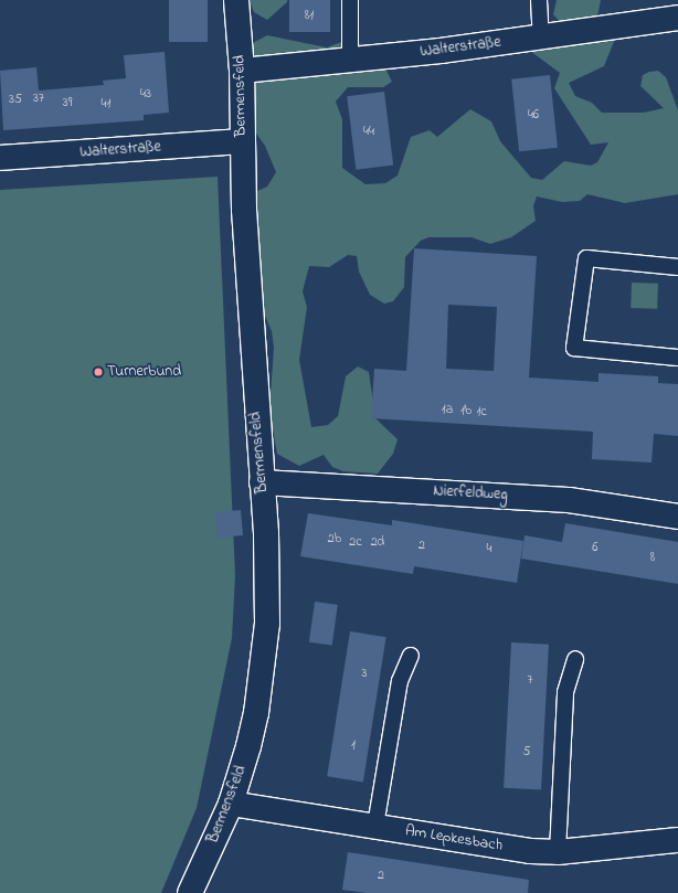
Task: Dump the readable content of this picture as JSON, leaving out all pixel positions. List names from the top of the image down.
{
  "streets": {
    "street": [
      "Walterstraße",
      "Bermensfeld",
      "Nierfeldweg",
      "Am Lepkesbach"
    ]
  },
  "crossings": [
    ["Walterstraße", "Bermensfeld"],
    ["Bermensfeld", "Nierfeldweg"],
    ["Bermensfeld", "Am Lepkesbach"]
  ],
  "places": ["Turnerbund"],
  "house_numbers": [
    "81",
    "43",
    "37",
    "35",
    "39",
    "41",
    "46",
    "44",
    "1a",
    "1b",
    "1c",
    "2b",
    "2c",
    "2d",
    "2",
    "6",
    "4",
    "8",
    "3",
    "7",
    "1",
    "5",
    "2"
  ]
}
